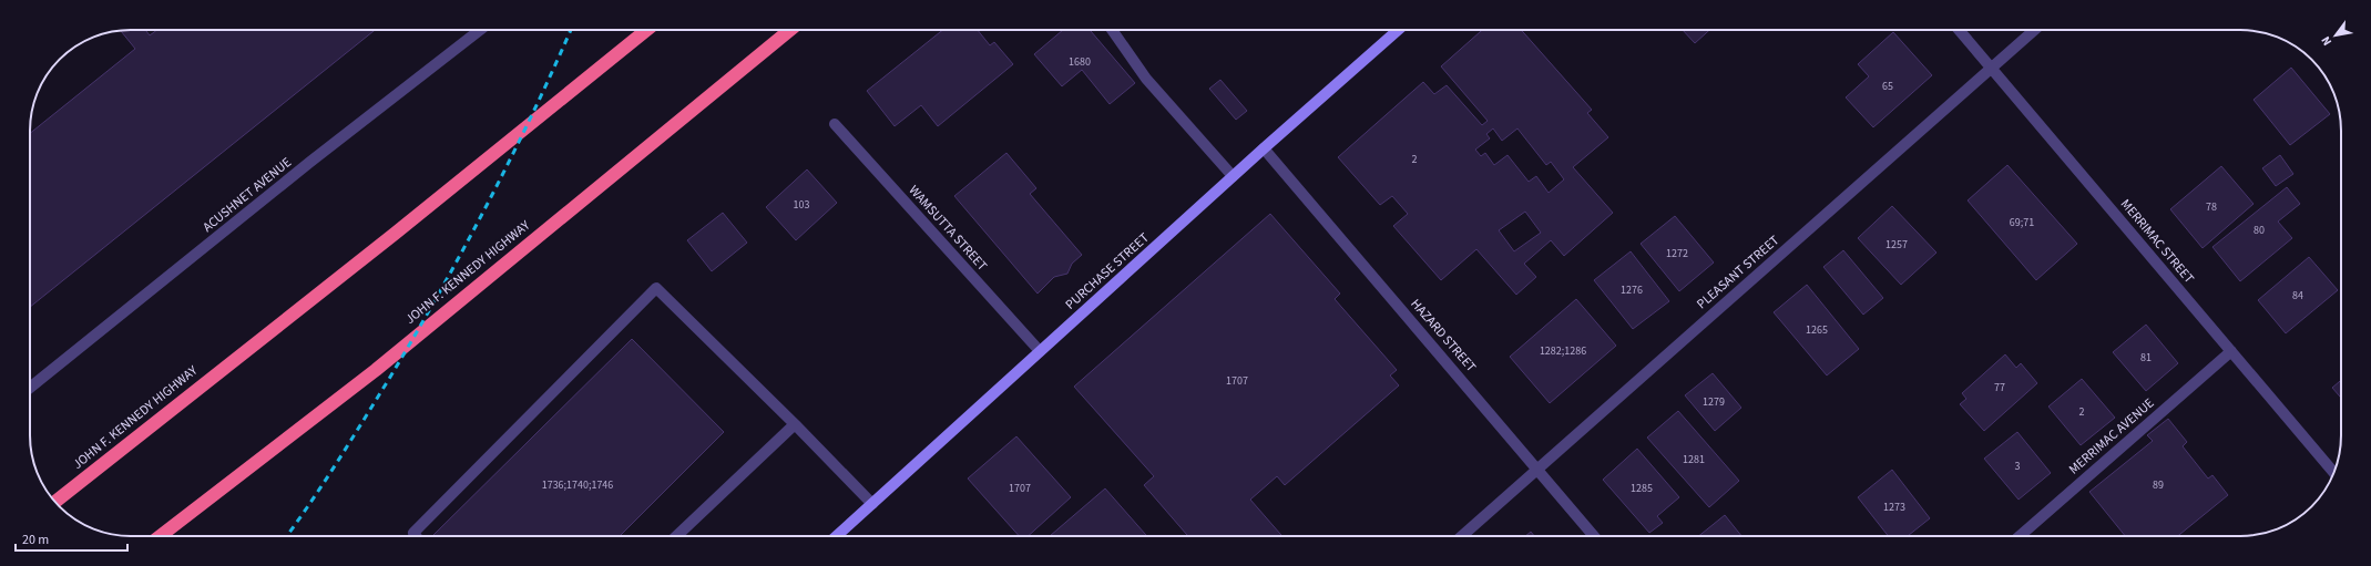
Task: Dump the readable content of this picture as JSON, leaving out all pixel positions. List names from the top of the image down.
{
  "streets": {
    "highway": ["JOHN F. KENNEDY HIGHWAY"],
    "main road": ["PURCHASE STREET"],
    "street": [
      "ACUSHNET AVENUE",
      "WAMSUTTA STREET",
      "MERRIMAC STREET",
      "PLEASANT STREET",
      "HAZARD STREET",
      "MERRIMAC AVENUE"
    ]
  },
  "crossings": [
    ["WAMSUTTA STREET", "PURCHASE STREET"],
    ["MERRIMAC STREET", "PLEASANT STREET"],
    ["MERRIMAC STREET", "MERRIMAC AVENUE"],
    ["PURCHASE STREET", "HAZARD STREET"],
    ["PLEASANT STREET", "HAZARD STREET"]
  ],
  "house_numbers": [
    "1680",
    "65",
    "2",
    "103",
    "78",
    "69;71",
    "80",
    "1257",
    "1272",
    "1276",
    "84",
    "1265",
    "1282;1286",
    "81",
    "1707",
    "77",
    "1279",
    "2",
    "1281",
    "3",
    "1736;1740;1746",
    "89",
    "1707",
    "1285",
    "1273"
  ],
  "scale_bar": "20 m",
  "north": "bottom left"
}
